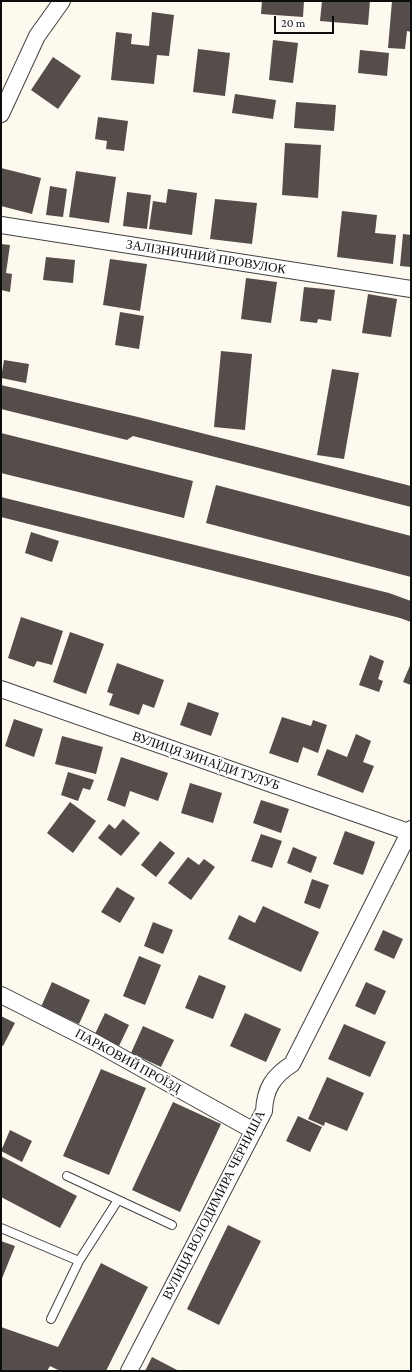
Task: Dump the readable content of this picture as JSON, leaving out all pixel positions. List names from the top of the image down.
{
  "streets": {
    "street": [
      "ЗАЛІЗНИЧНИЙ ПРОВУЛОК",
      "ВУЛИЦЯ ЗИНАЇДИ ТУЛУБ",
      "ПАРКОВИЙ ПРОЇЗД",
      "ВУЛИЦЯ ВОЛОДИМИРА ЧЕРНИША"
    ]
  },
  "crossings": [
    ["ВУЛИЦЯ ЗИНАЇДИ ТУЛУБ", "ВУЛИЦЯ ВОЛОДИМИРА ЧЕРНИША"],
    ["ПАРКОВИЙ ПРОЇЗД", "ВУЛИЦЯ ВОЛОДИМИРА ЧЕРНИША"]
  ],
  "scale_bar": "20 m"
}
